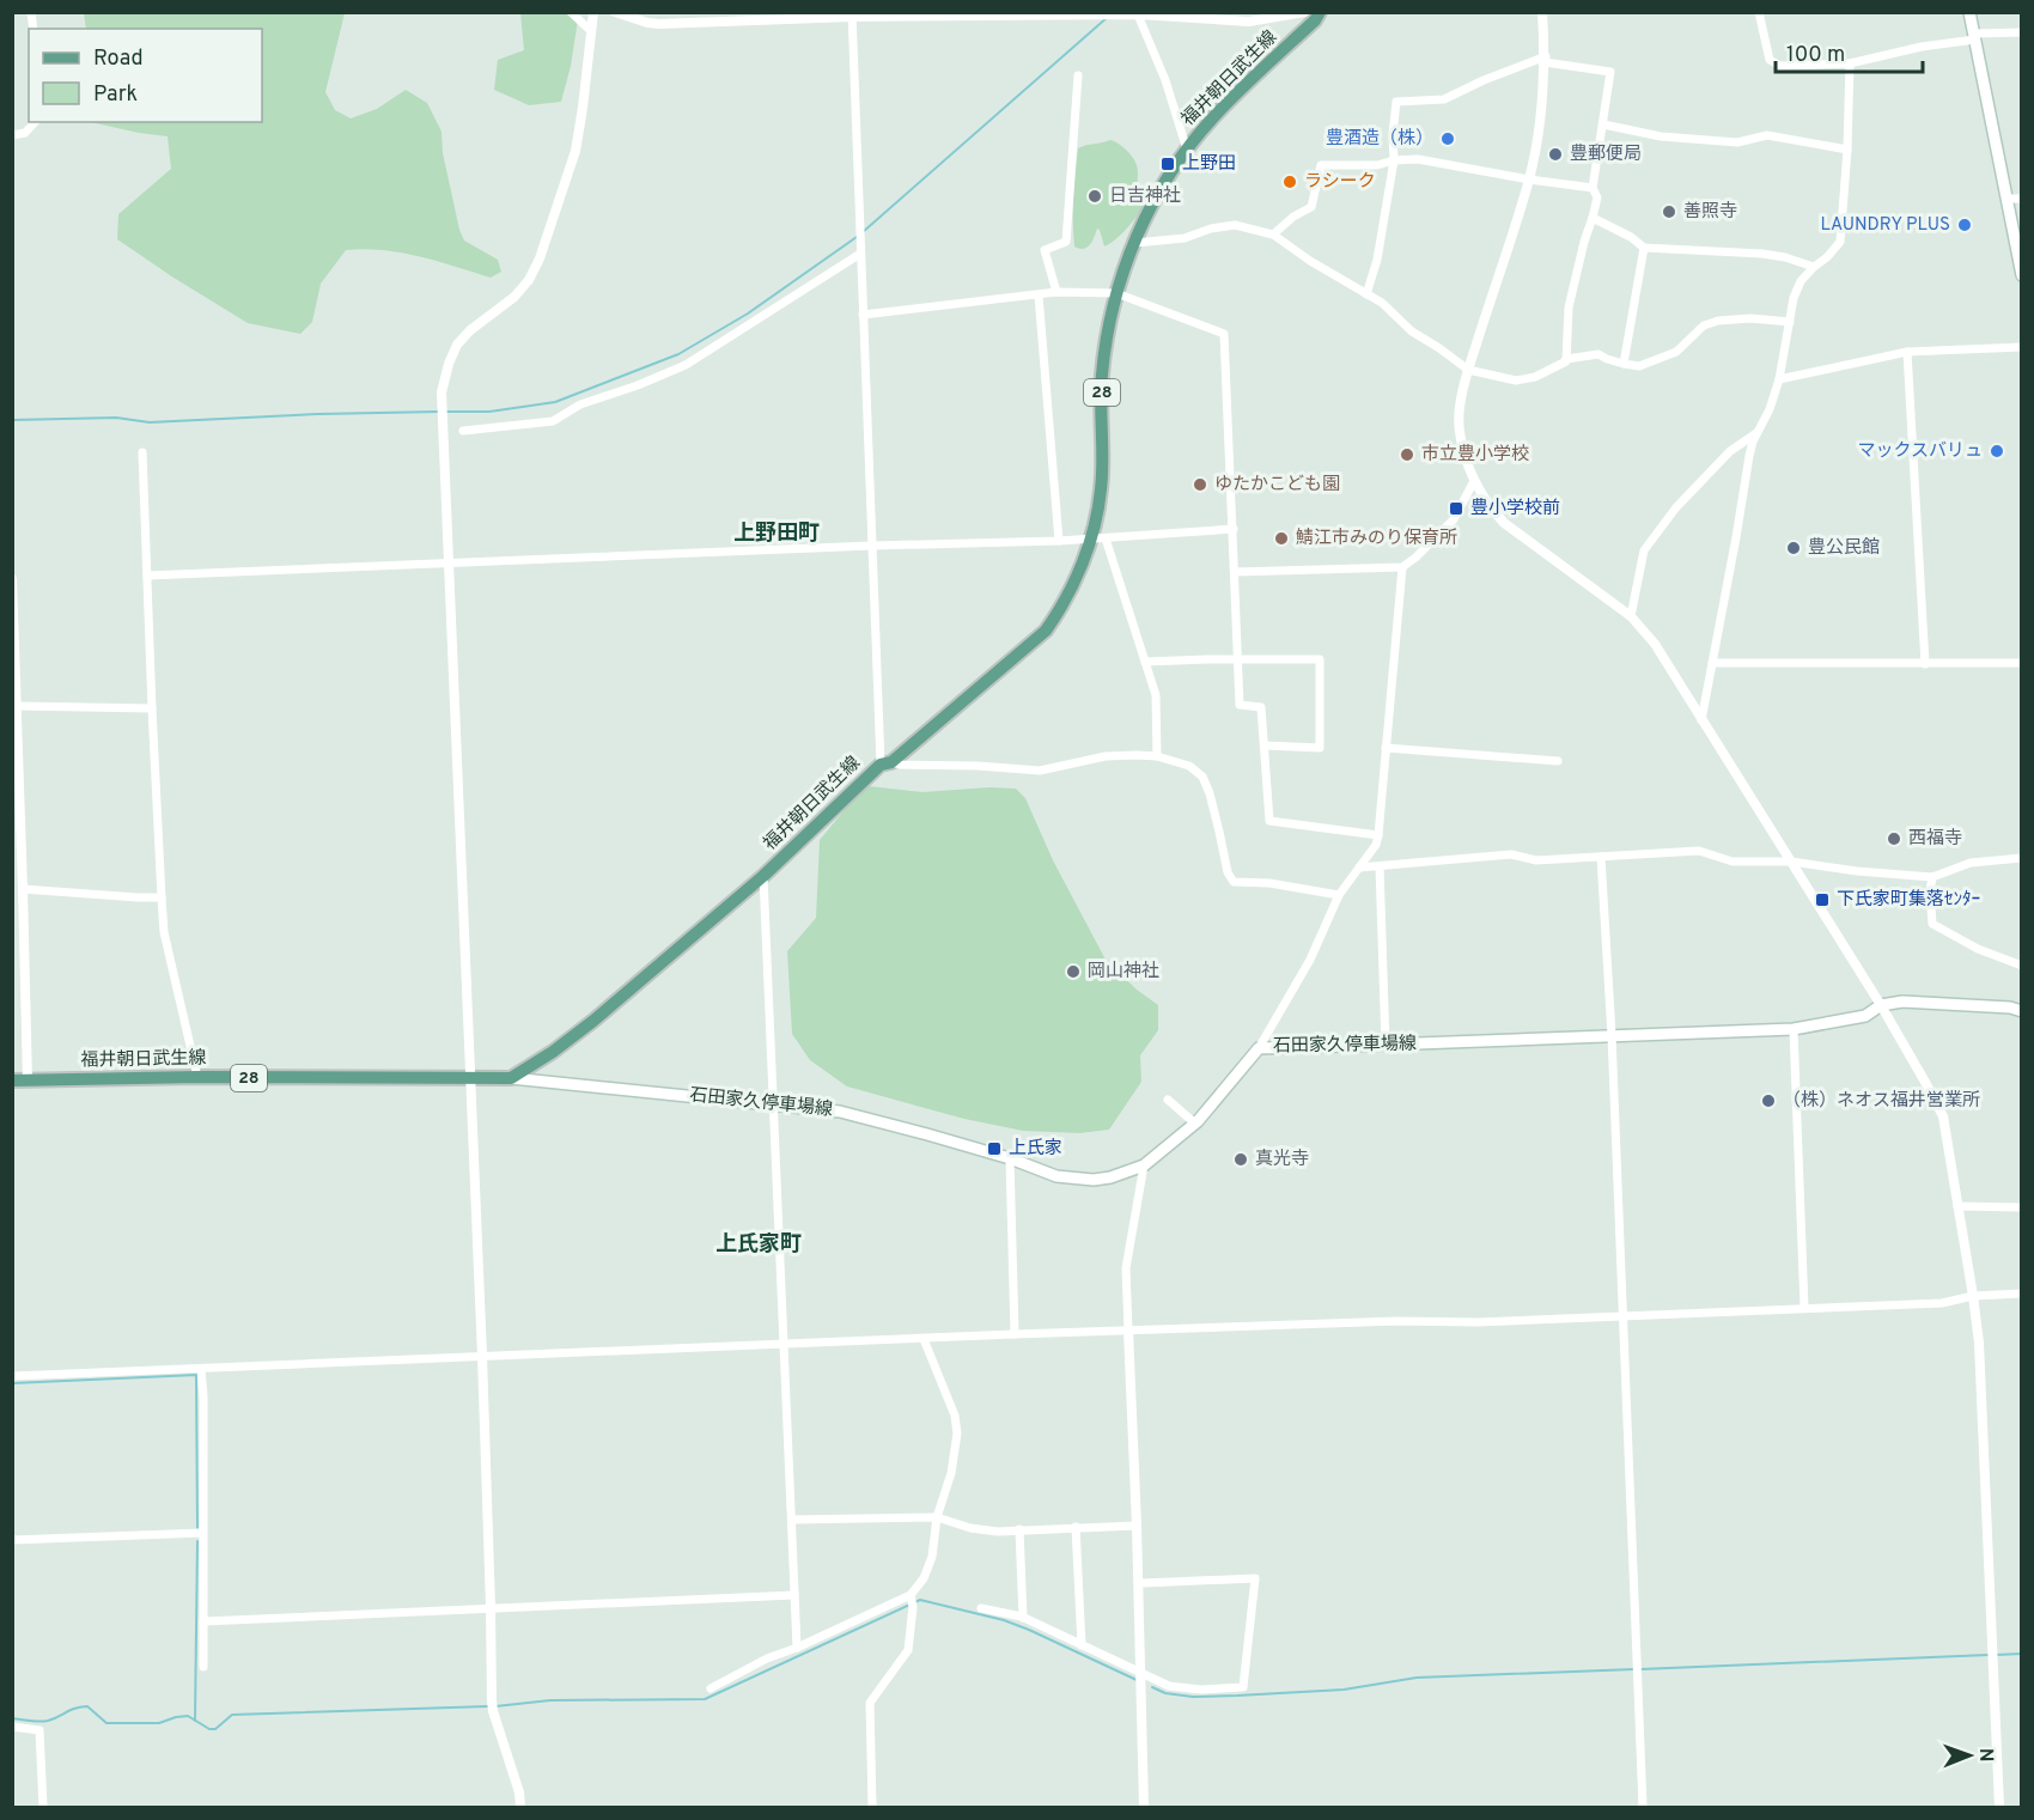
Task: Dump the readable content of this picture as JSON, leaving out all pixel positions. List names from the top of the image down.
{
  "streets": {
    "main road": ["福井朝日武生線", "28", "石田家久停車場線"]
  },
  "crossings": [
    ["福井朝日武生線", "石田家久停車場線"]
  ],
  "districts": ["上野田町", "上氏家町"],
  "places": {
    "other": [
      "豊酒造（株）",
      "豊郵便局",
      "ラシーク",
      "日吉神社",
      "善照寺",
      "LAUNDRY PLUS",
      "マックスバリュ",
      "市立豊小学校",
      "ゆたかこども園",
      "鯖江市みのり保育所",
      "豊公民館",
      "西福寺",
      "岡山神社",
      "（株）ネオス福井営業所",
      "真光寺"
    ],
    "transit": [
      "上野田",
      "豊小学校前",
      "下氏家町集落ｾﾝﾀｰ",
      "上氏家"
    ]
  },
  "legend": ["Road", "Park"],
  "scale_bar": "100 m",
  "north": "right"
}
